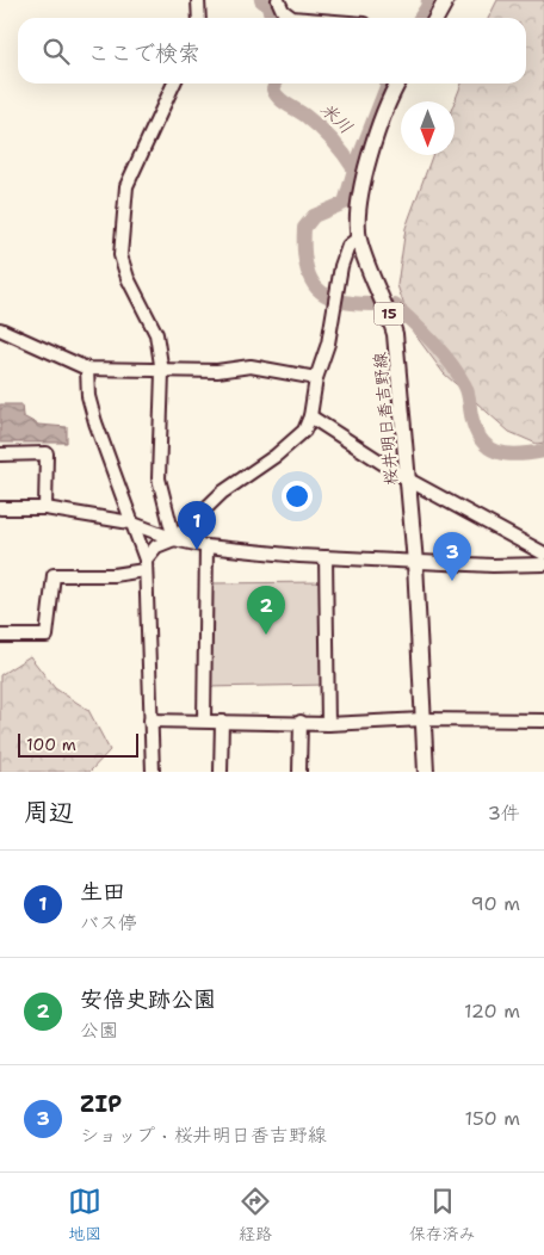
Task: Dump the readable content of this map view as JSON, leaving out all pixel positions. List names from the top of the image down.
{
  "streets": {
    "main road": ["15", "桜井明日香吉野線"]
  },
  "water": ["米川"],
  "scale_bar": "100 m",
  "north": "bottom",
  "page": {
    "search": "ここで検索",
    "pins": ["1", "3", "2"],
    "scale": "100 m",
    "heading": ["周辺", "3件"],
    "list": [
      {
        "mark": "1",
        "name": "生田",
        "note": "バス停",
        "value": "90 m"
      },
      {
        "mark": "2",
        "name": "安倍史跡公園",
        "note": "公園",
        "value": "120 m"
      },
      {
        "mark": "3",
        "name": "ZIP",
        "note": "ショップ · 桜井明日香吉野線",
        "value": "150 m"
      }
    ],
    "nav": ["地図", "経路", "保存済み"]
  }
}
